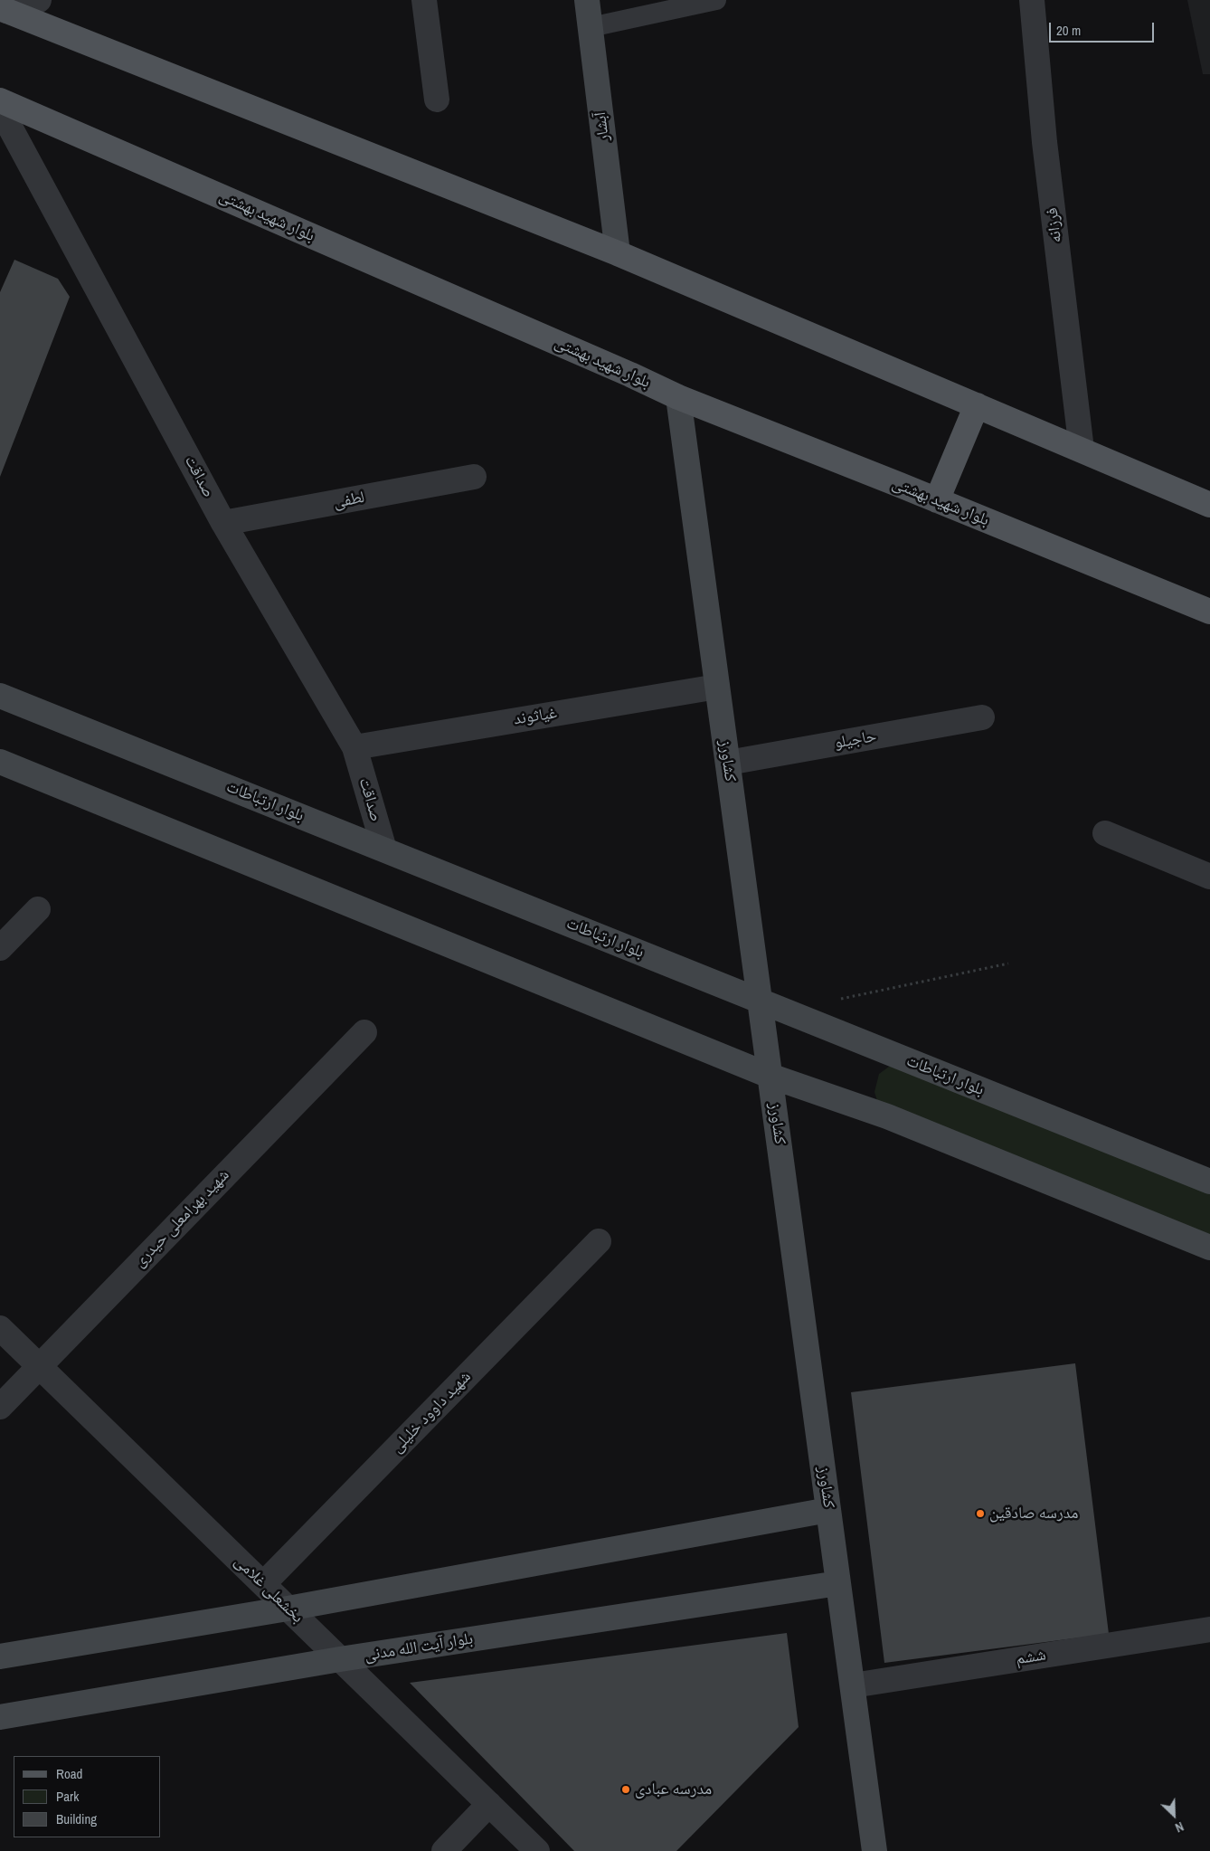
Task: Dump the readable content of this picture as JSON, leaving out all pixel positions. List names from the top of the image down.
{
  "streets": {
    "main road": ["بلوار شهید بهشتی"],
    "street": [
      "آبشار",
      "فرزانه",
      "صداقت",
      "لطفی",
      "غیاثوند",
      "حاجیلو",
      "کشاورز",
      "بلوار ارتباطات",
      "شهید بهرامعلی حیدری",
      "شهید داوود خلیلی",
      "بخشعلی غلامی",
      "بلوار آیت الله مدنی",
      "ششم"
    ]
  },
  "crossings": [
    ["بلوار شهید بهشتی", "کشاورز"],
    ["صداقت", "لطفی"],
    ["صداقت", "غیاثوند"],
    ["صداقت", "بلوار ارتباطات"],
    ["غیاثوند", "کشاورز"],
    ["حاجیلو", "کشاورز"],
    ["کشاورز", "بلوار ارتباطات"],
    ["کشاورز", "بلوار آیت الله مدنی"],
    ["کشاورز", "ششم"],
    ["شهید بهرامعلی حیدری", "بخشعلی غلامی"],
    ["شهید داوود خلیلی", "بخشعلی غلامی"],
    ["بخشعلی غلامی", "بلوار آیت الله مدنی"]
  ],
  "places": ["مدرسه صادقین", "مدرسه عبادی"],
  "legend": ["Road", "Park", "Building"],
  "scale_bar": "20 m",
  "north": "bottom right"
}
